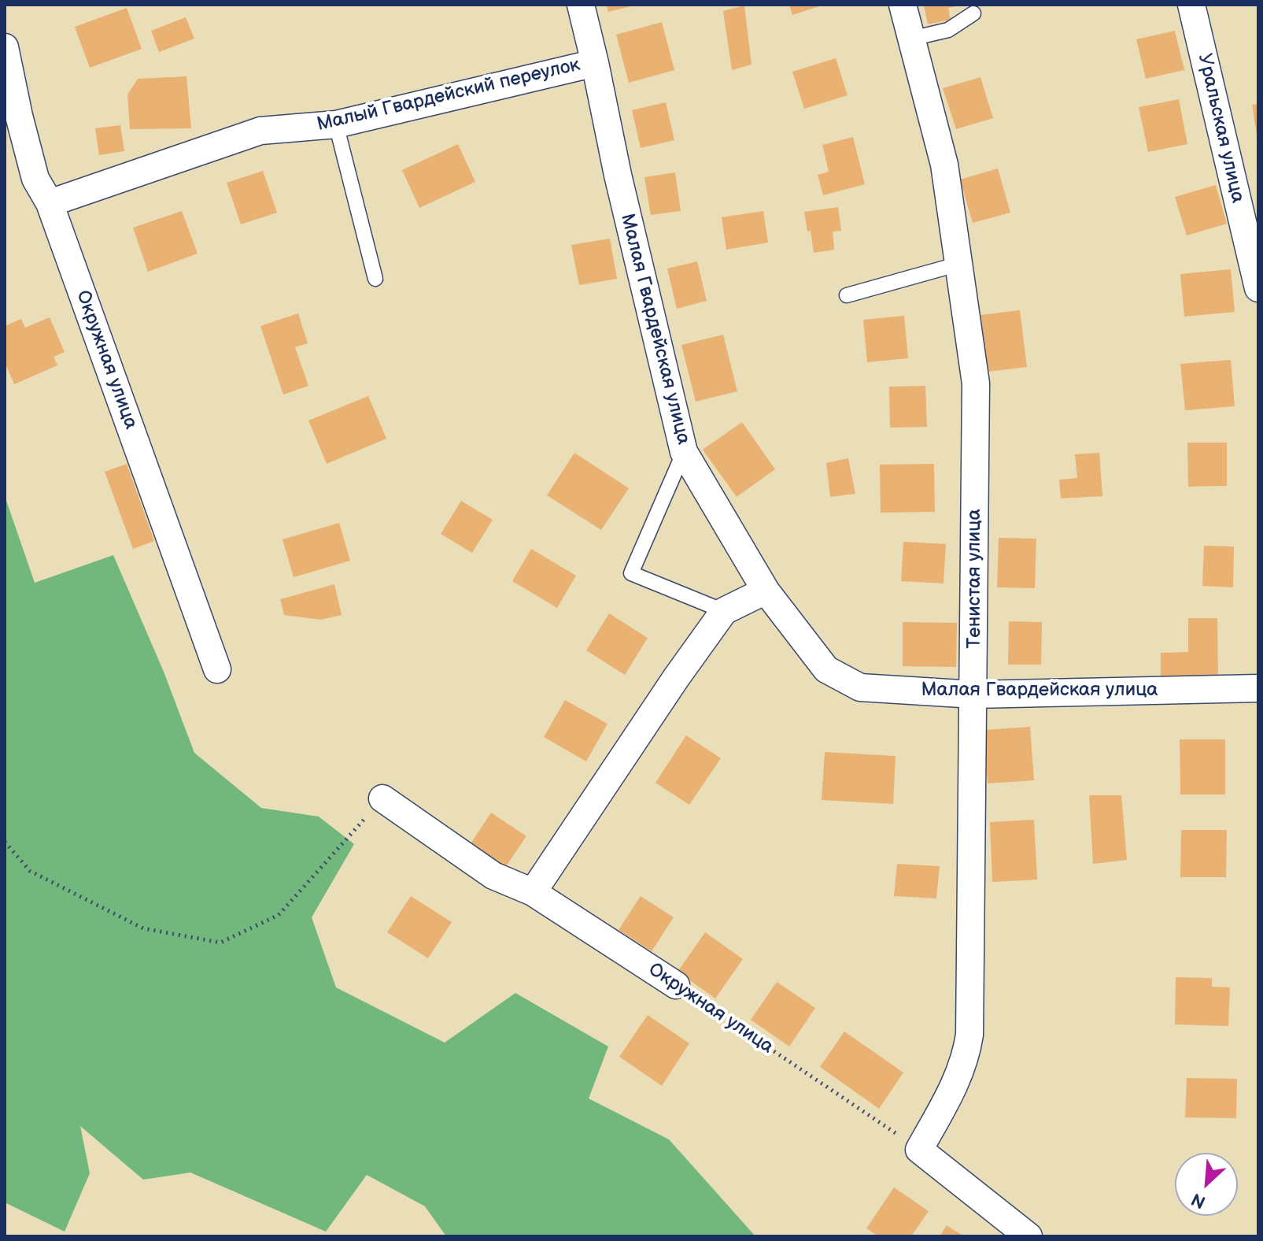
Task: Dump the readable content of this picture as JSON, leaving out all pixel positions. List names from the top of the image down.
{
  "streets": {
    "street": [
      "Малый Гвардейский переулок",
      "Уральская улица",
      "Малая Гвардейская улица",
      "Окружная улица",
      "Тенистая улица"
    ]
  },
  "crossings": [
    ["Малый Гвардейский переулок", "Малая Гвардейская улица"],
    ["Малый Гвардейский переулок", "Окружная улица"],
    ["Малая Гвардейская улица", "Тенистая улица"],
    ["Окружная улица", "Тенистая улица"]
  ],
  "north": "bottom left"
}
